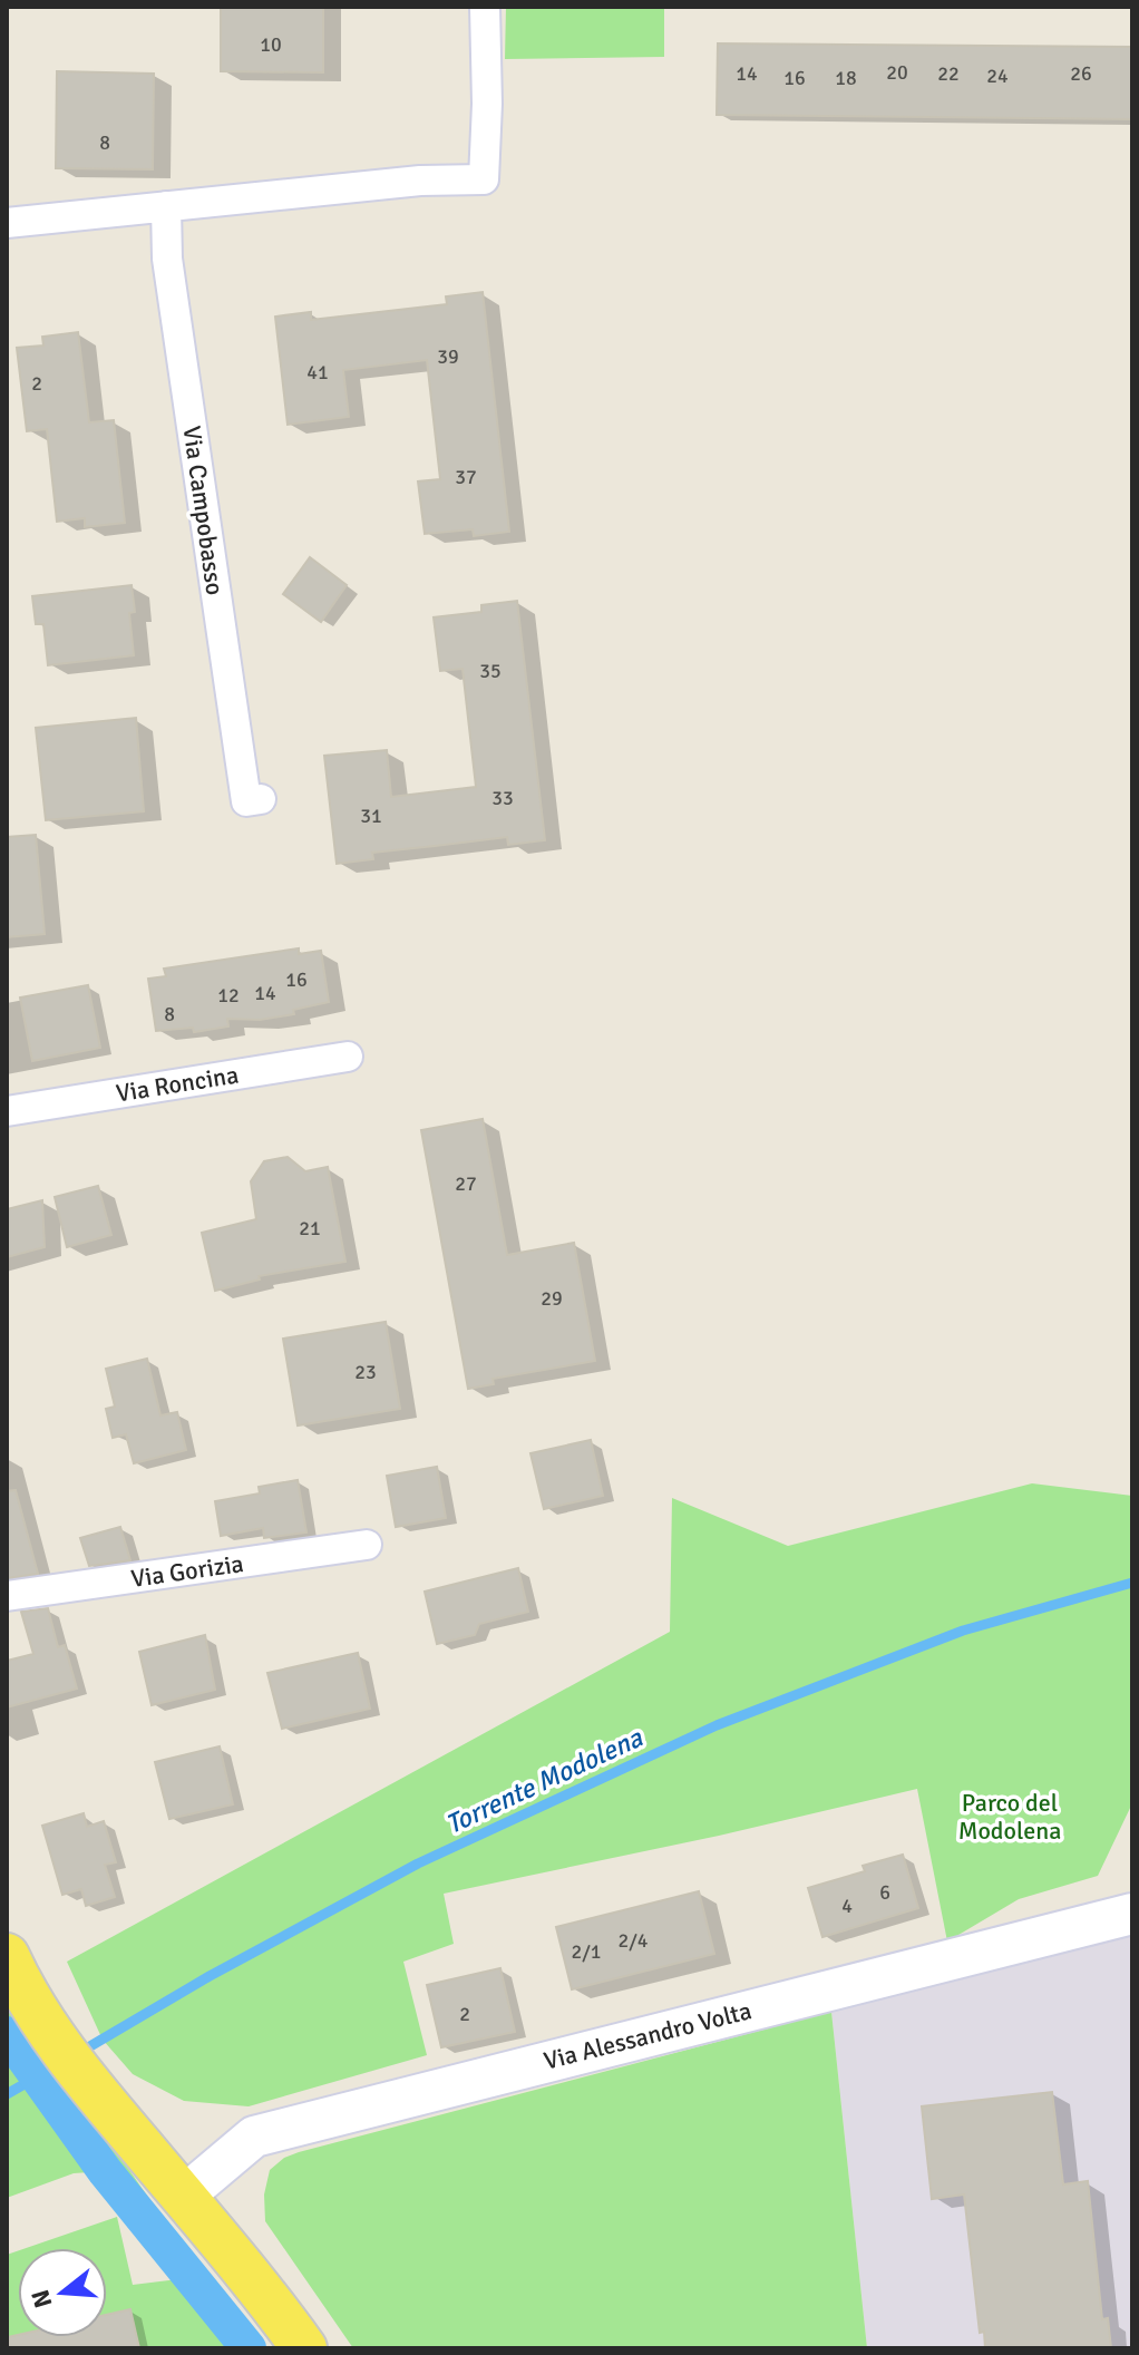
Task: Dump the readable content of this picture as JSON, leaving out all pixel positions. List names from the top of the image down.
{
  "streets": {
    "street": [
      "Via Campobasso",
      "Via Roncina",
      "Via Gorizia",
      "Via Alessandro Volta"
    ]
  },
  "water": ["Torrente Modolena"],
  "parks": ["Parco del Modolena"],
  "house_numbers": [
    "10",
    "20",
    "14",
    "22",
    "26",
    "24",
    "16",
    "18",
    "8",
    "39",
    "41",
    "2",
    "37",
    "35",
    "33",
    "31",
    "16",
    "14",
    "12",
    "8",
    "27",
    "21",
    "29",
    "23",
    "6",
    "4",
    "2/4",
    "2/1",
    "2"
  ],
  "north": "left"
}
